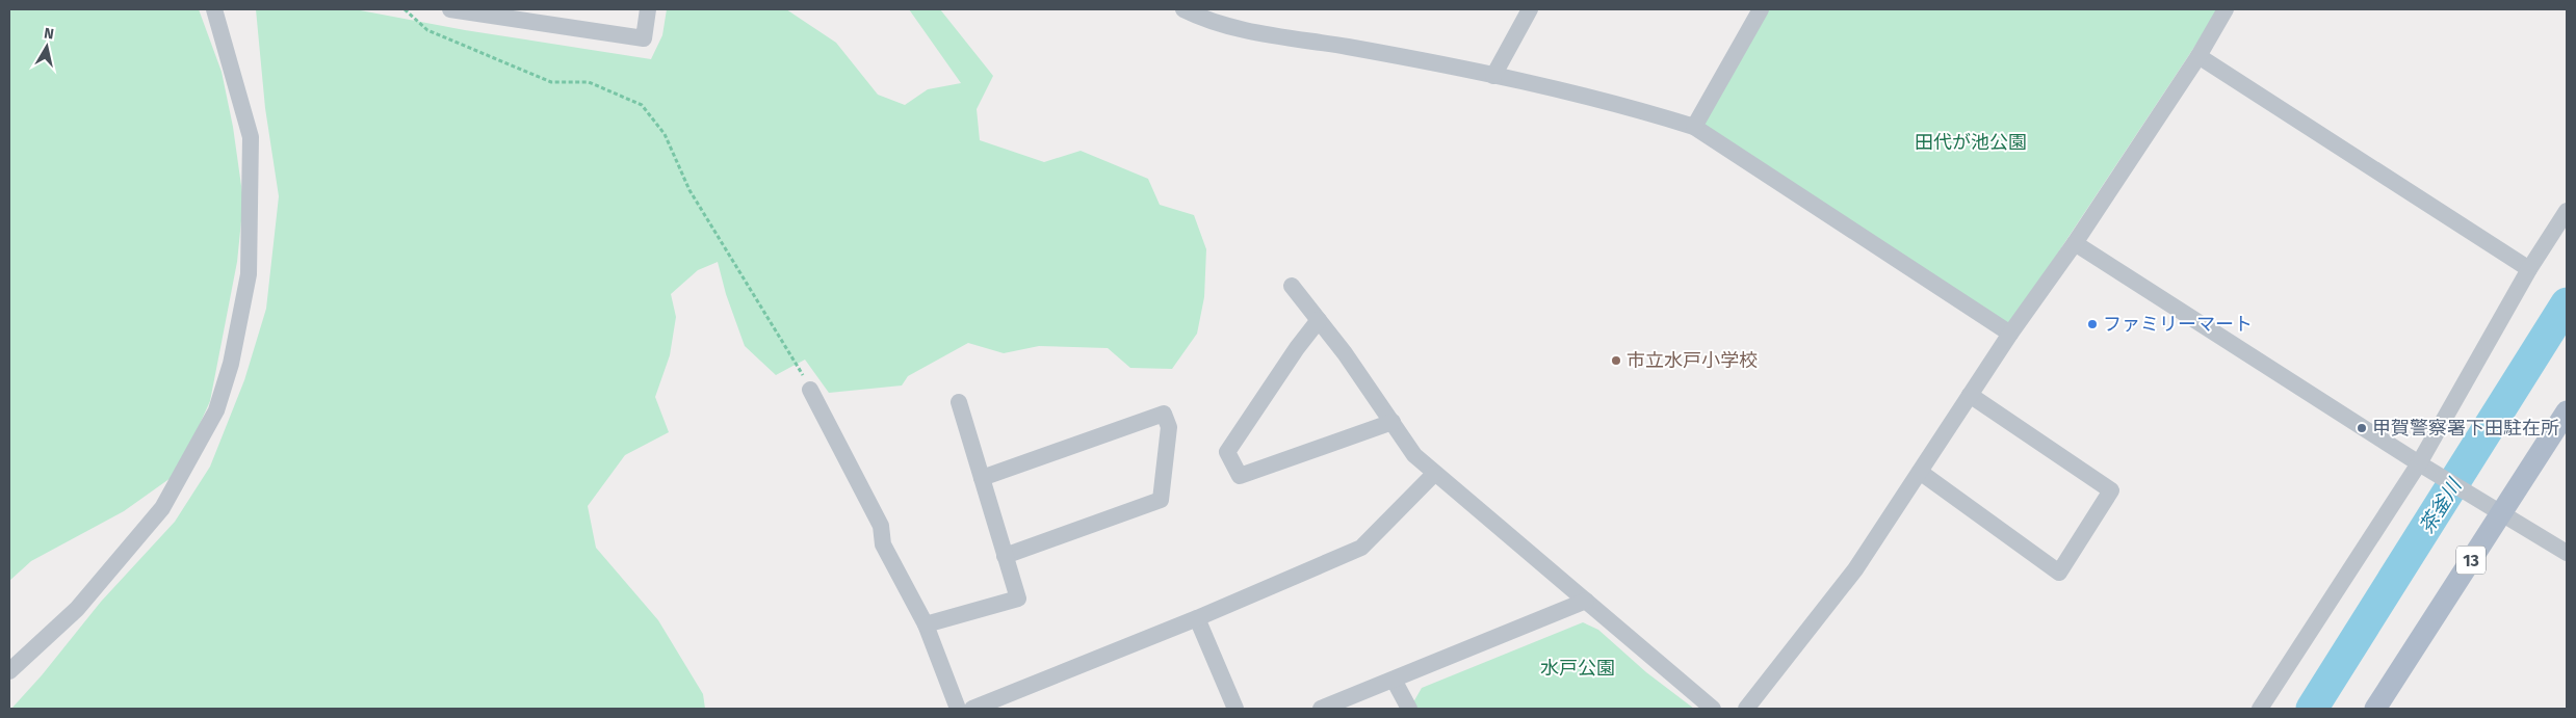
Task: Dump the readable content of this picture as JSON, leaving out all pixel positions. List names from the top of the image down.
{
  "streets": {
    "main road": ["13"]
  },
  "water": ["茶釜川"],
  "parks": ["田代が池公園", "水戸公園"],
  "places": ["ファミリーマート", "市立水戸小学校", "甲賀警察署下田駐在所"],
  "north": "top"
}
